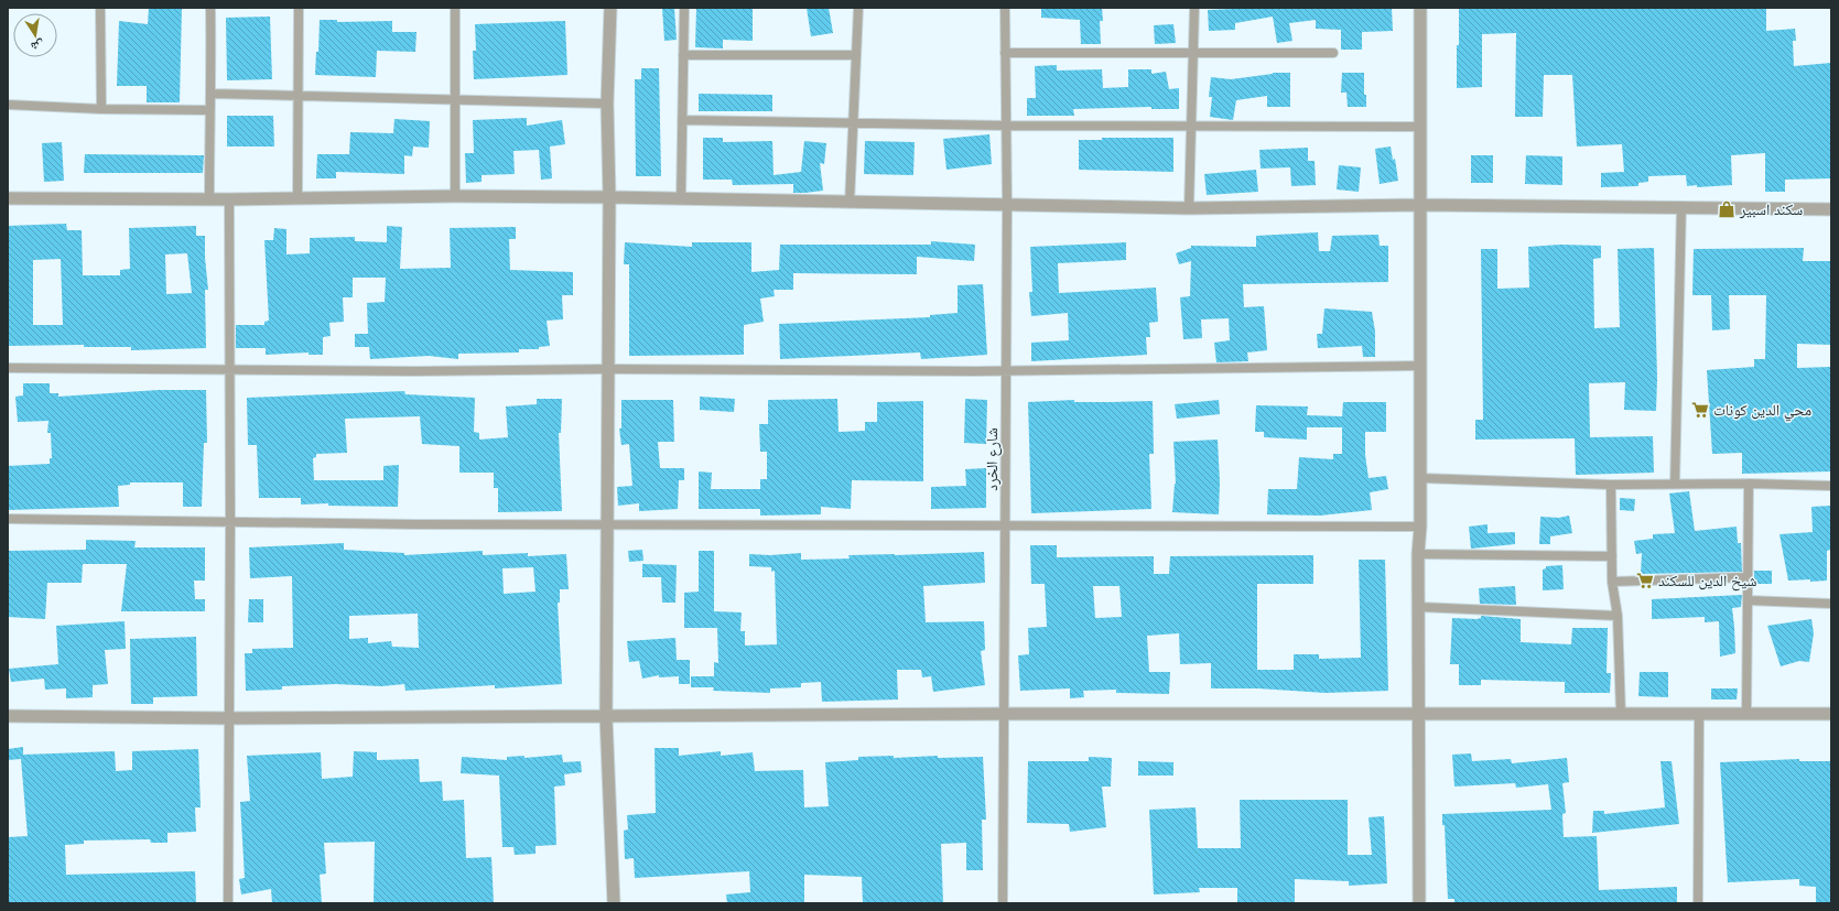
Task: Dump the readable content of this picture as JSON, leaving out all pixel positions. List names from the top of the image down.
{
  "streets": {
    "lane": ["شارع الخرد"]
  },
  "places": {
    "shop": ["سكند اسبير"],
    "supermarket": ["محي الدين كونات", "شيخ الدين للسكند"]
  },
  "north": "bottom"
}
